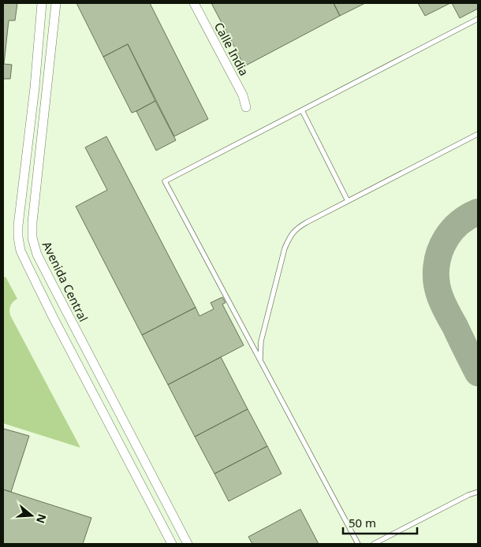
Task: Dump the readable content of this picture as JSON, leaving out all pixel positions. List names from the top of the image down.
{
  "streets": {
    "street": ["Calle India", "Avenida Central"]
  },
  "scale_bar": "50 m",
  "north": "right"
}
